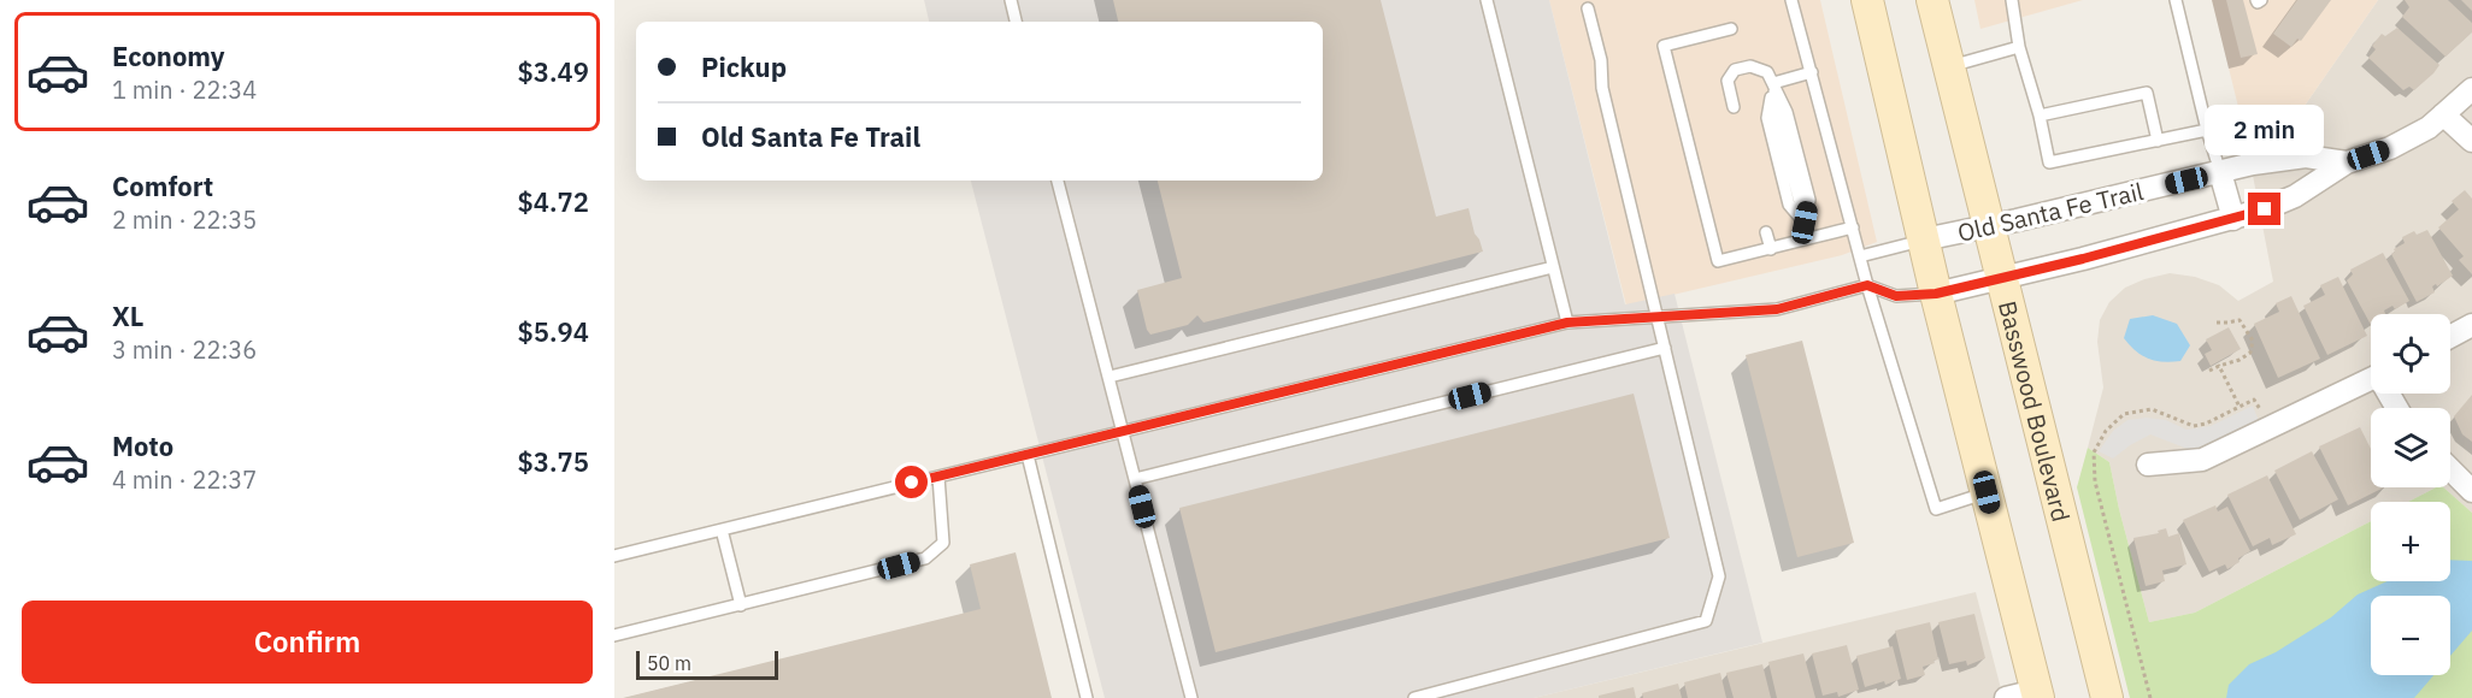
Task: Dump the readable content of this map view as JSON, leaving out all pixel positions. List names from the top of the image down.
{
  "streets": {
    "main road": ["Basswood Boulevard"],
    "street": ["Old Santa Fe Trail"]
  },
  "crossings": [
    ["Old Santa Fe Trail", "Basswood Boulevard"]
  ],
  "scale_bar": "50 m",
  "page": {
    "list": [
      {
        "name": "Economy",
        "note": "1 min · 22:34",
        "value": "$3.49"
      },
      {
        "name": "Comfort",
        "note": "2 min · 22:35",
        "value": "$4.72"
      },
      {
        "name": "XL",
        "note": "3 min · 22:36",
        "value": "$5.94"
      },
      {
        "name": "Moto",
        "note": "4 min · 22:37",
        "value": "$3.75"
      }
    ],
    "banner": ["Pickup", "Old Santa Fe Trail"],
    "bubble": "2 min",
    "map_buttons": ["+", "−"],
    "buttons": "Confirm",
    "scale": "50 m"
  }
}
